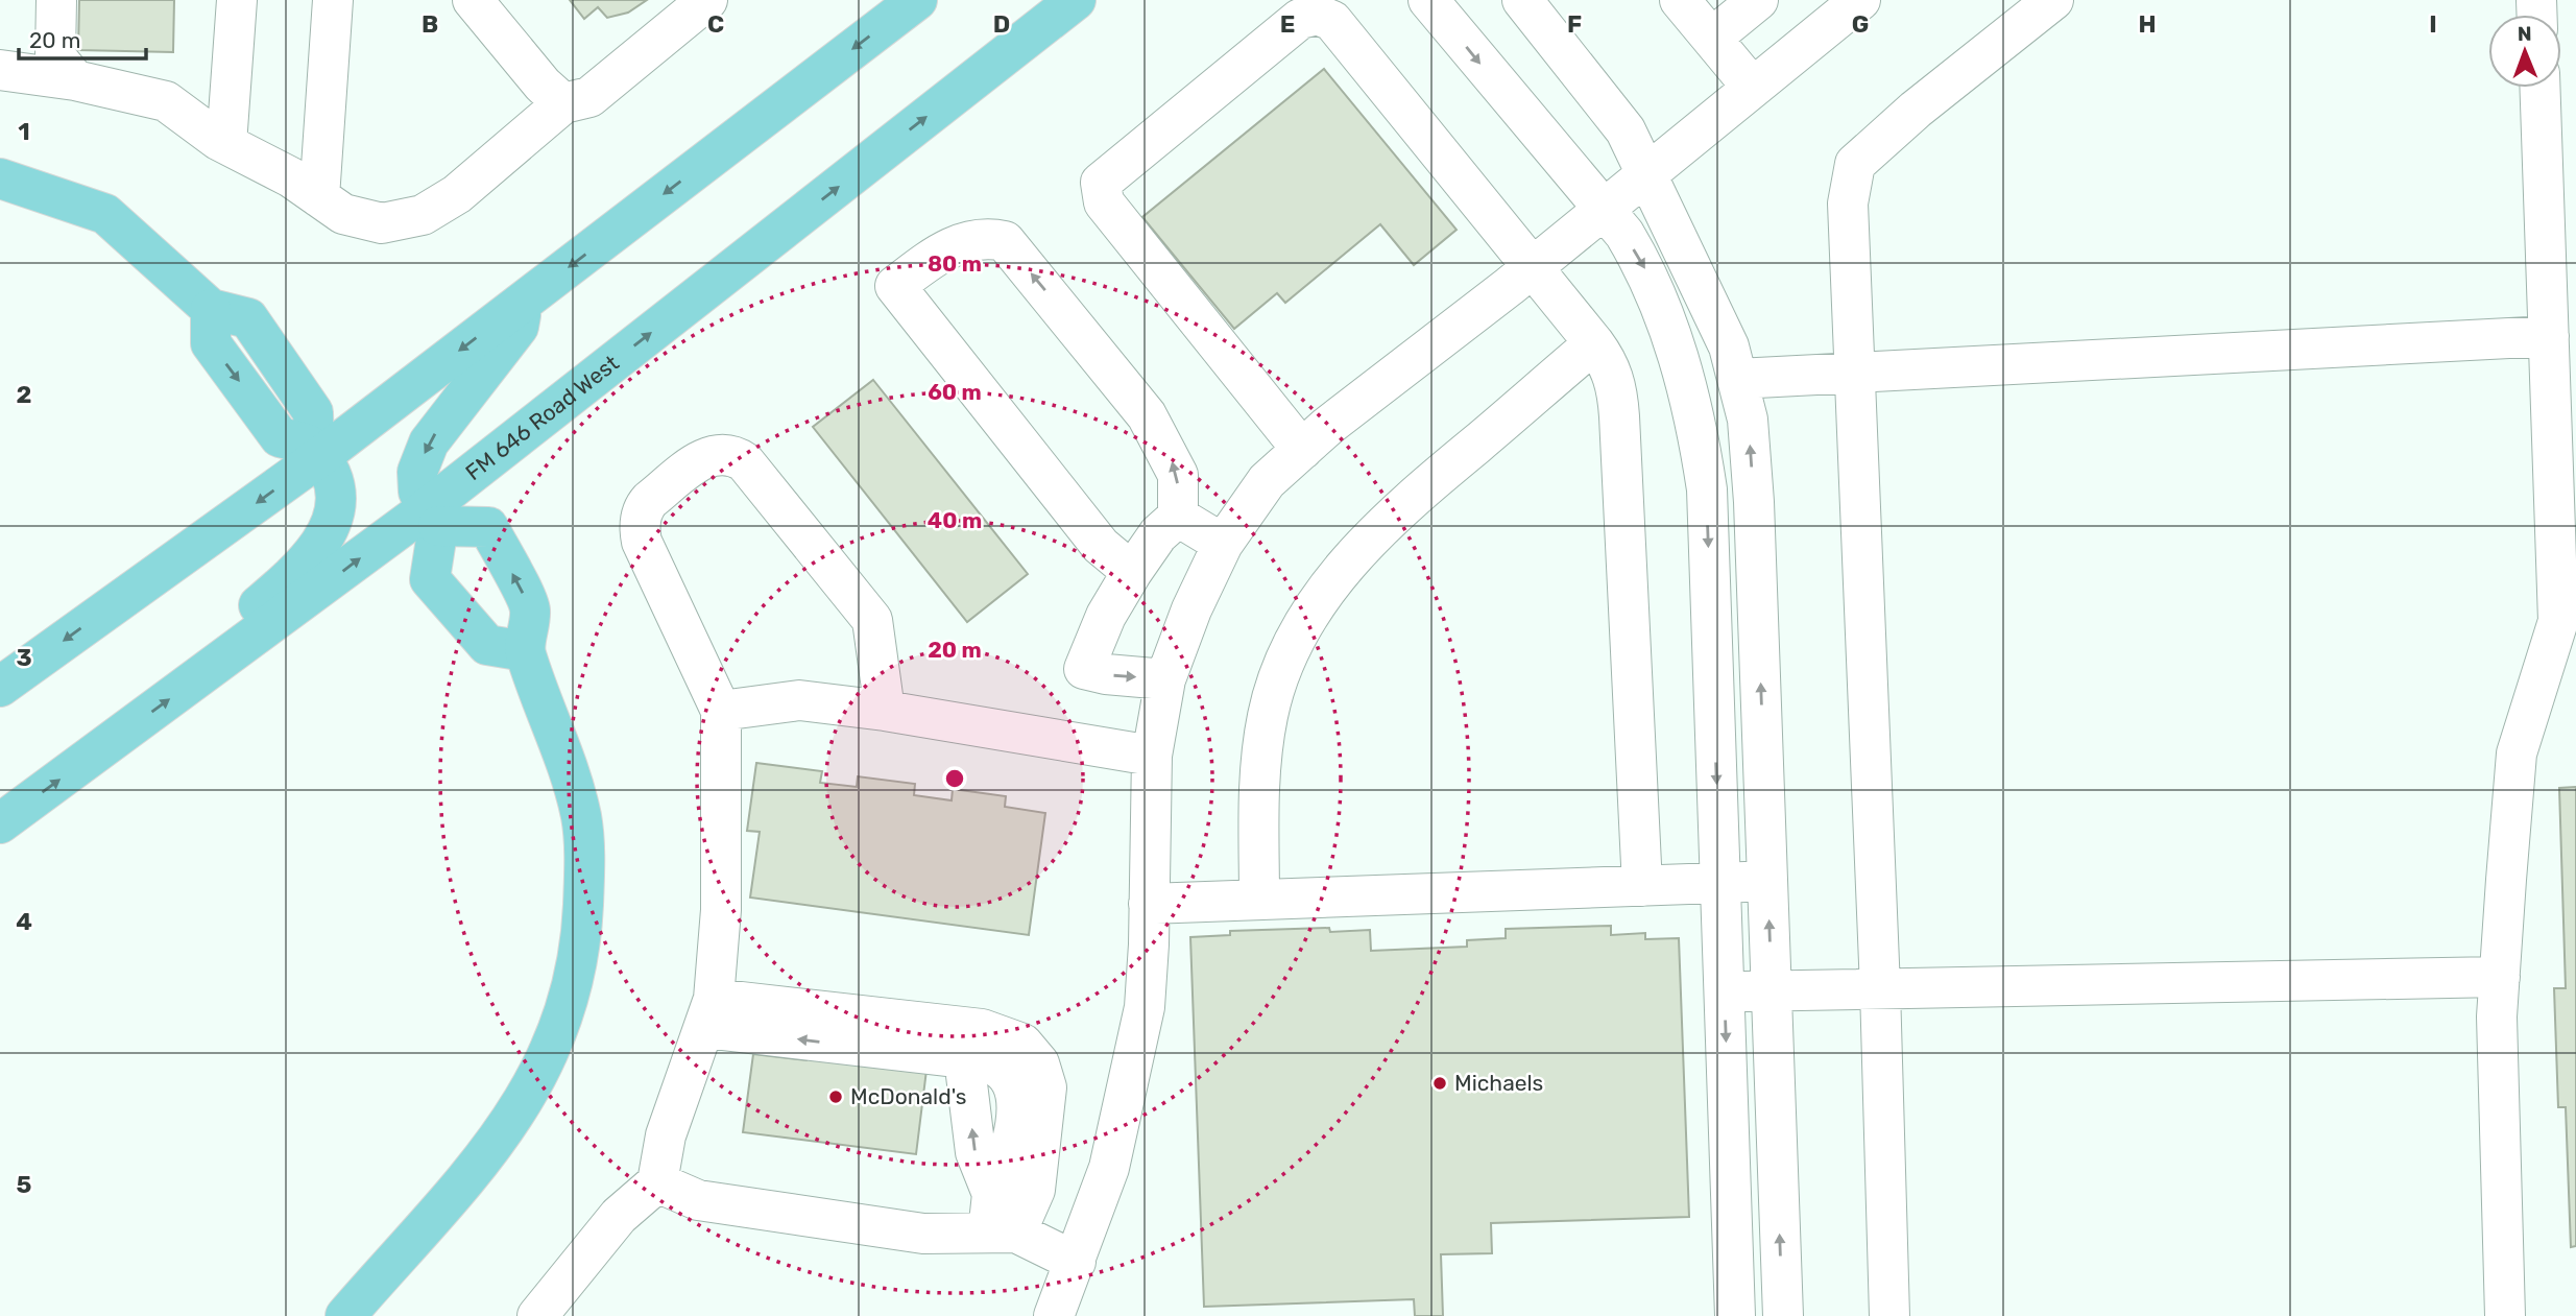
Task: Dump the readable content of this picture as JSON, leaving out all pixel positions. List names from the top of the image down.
{
  "streets": {
    "main road": ["FM 646 Road West"]
  },
  "places": ["Michaels", "McDonald's"],
  "scale_bar": "20 m",
  "north": "top",
  "grid": {
    "columns": [
      "B",
      "C",
      "D",
      "E",
      "F",
      "G",
      "H",
      "I"
    ],
    "rows": [
      "1",
      "2",
      "3",
      "4",
      "5"
    ]
  },
  "rings": [
    "80 m",
    "60 m",
    "40 m",
    "20 m"
  ]
}
